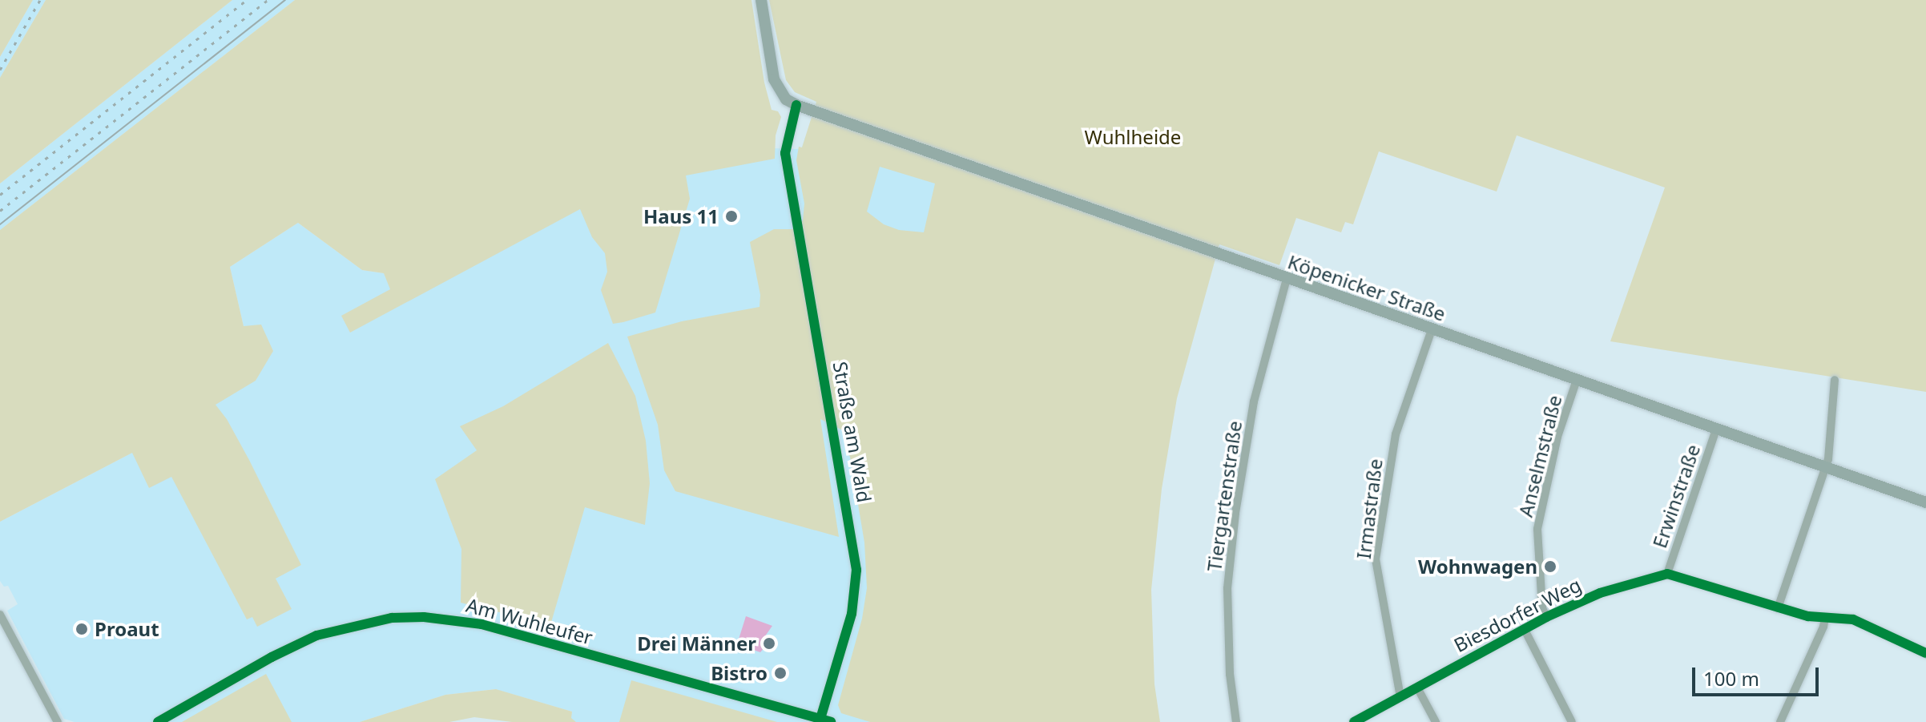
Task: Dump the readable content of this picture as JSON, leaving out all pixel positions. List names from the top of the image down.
{
  "streets": {
    "main road": ["Köpenicker Straße"],
    "street": [
      "Straße am Wald",
      "Anselmstraße",
      "Tiergartenstraße",
      "Erwinstraße",
      "Irmastraße",
      "Biesdorfer Weg",
      "Am Wuhleufer"
    ]
  },
  "crossings": [
    ["Köpenicker Straße", "Straße am Wald"],
    ["Köpenicker Straße", "Anselmstraße"],
    ["Köpenicker Straße", "Tiergartenstraße"],
    ["Köpenicker Straße", "Erwinstraße"],
    ["Köpenicker Straße", "Irmastraße"],
    ["Straße am Wald", "Am Wuhleufer"],
    ["Anselmstraße", "Biesdorfer Weg"],
    ["Erwinstraße", "Biesdorfer Weg"],
    ["Irmastraße", "Biesdorfer Weg"]
  ],
  "parks": ["Wuhlheide"],
  "places": [
    "Haus 11",
    "Wohnwagen",
    "Proaut",
    "Drei Männer",
    "Bistro"
  ],
  "scale_bar": "100 m"
}
